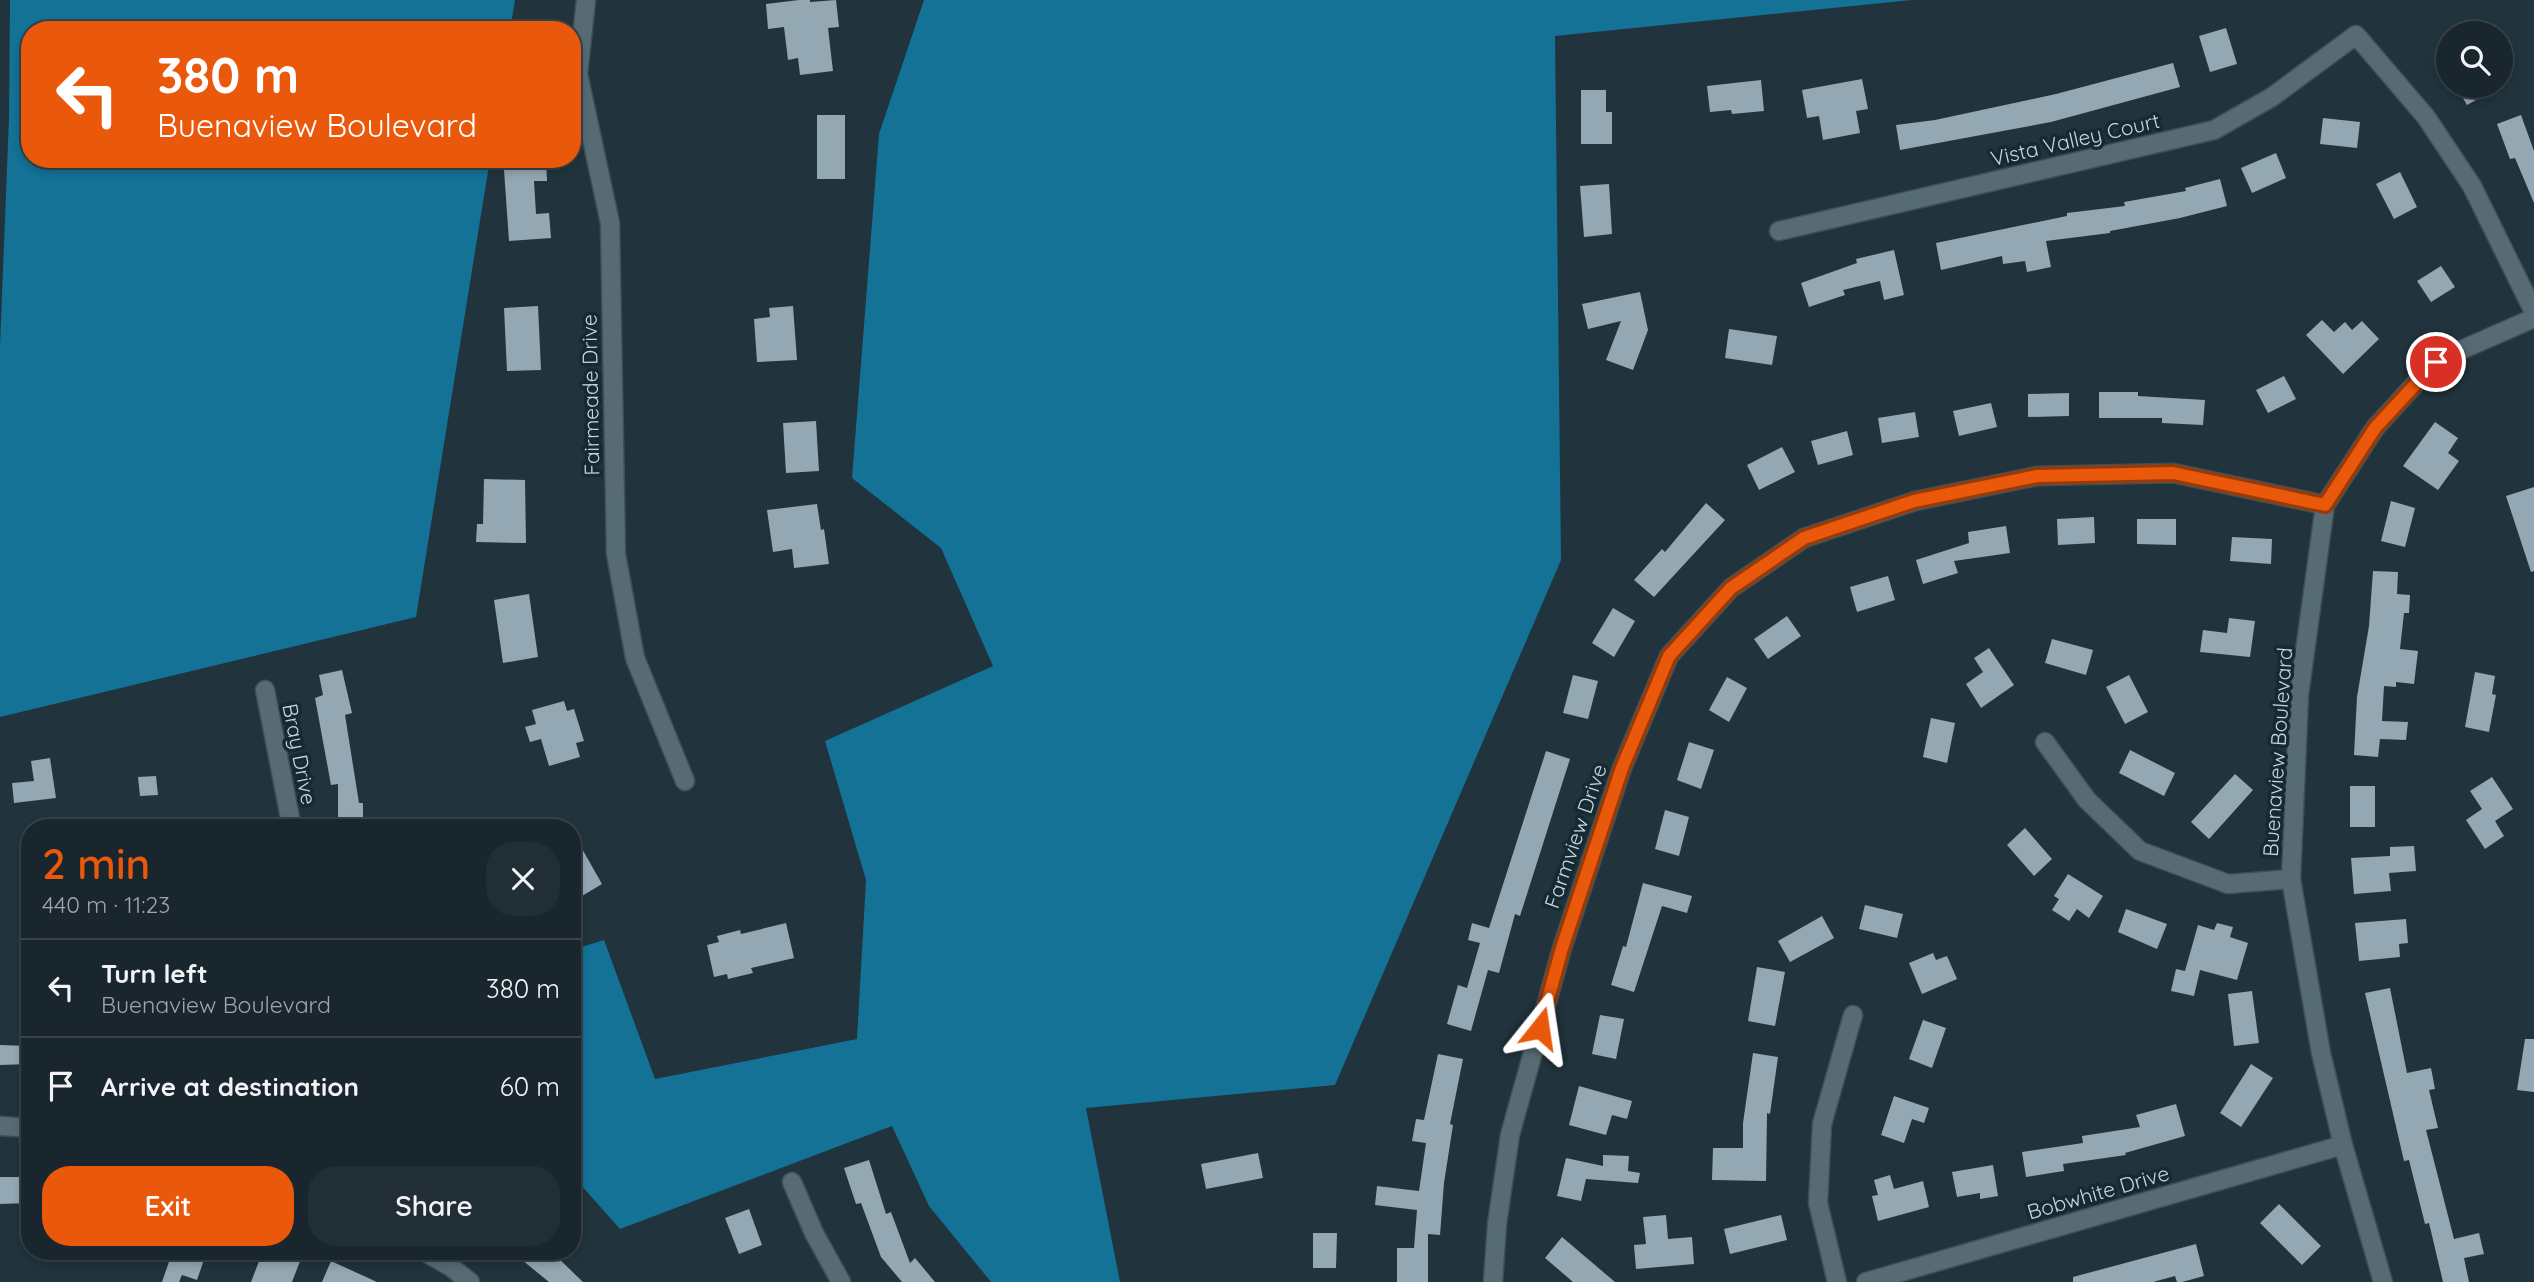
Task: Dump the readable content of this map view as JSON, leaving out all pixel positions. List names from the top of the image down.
{
  "streets": {
    "street": [
      "Vista Valley Court",
      "Fairmeade Drive",
      "Buenaview Boulevard",
      "Bray Drive",
      "Farmview Drive",
      "Bobwhite Drive"
    ]
  },
  "crossings": [
    ["Buenaview Boulevard", "Farmview Drive"],
    ["Buenaview Boulevard", "Bobwhite Drive"]
  ],
  "page": {
    "turn": ["380 m", "Buenaview Boulevard"],
    "heading": ["2 min", "440 m · 11:23"],
    "list": [
      {
        "name": "Turn left",
        "note": "Buenaview Boulevard",
        "value": "380 m"
      },
      {
        "name": "Arrive at destination",
        "value": "60 m"
      }
    ],
    "buttons": ["Exit", "Share"]
  }
}
